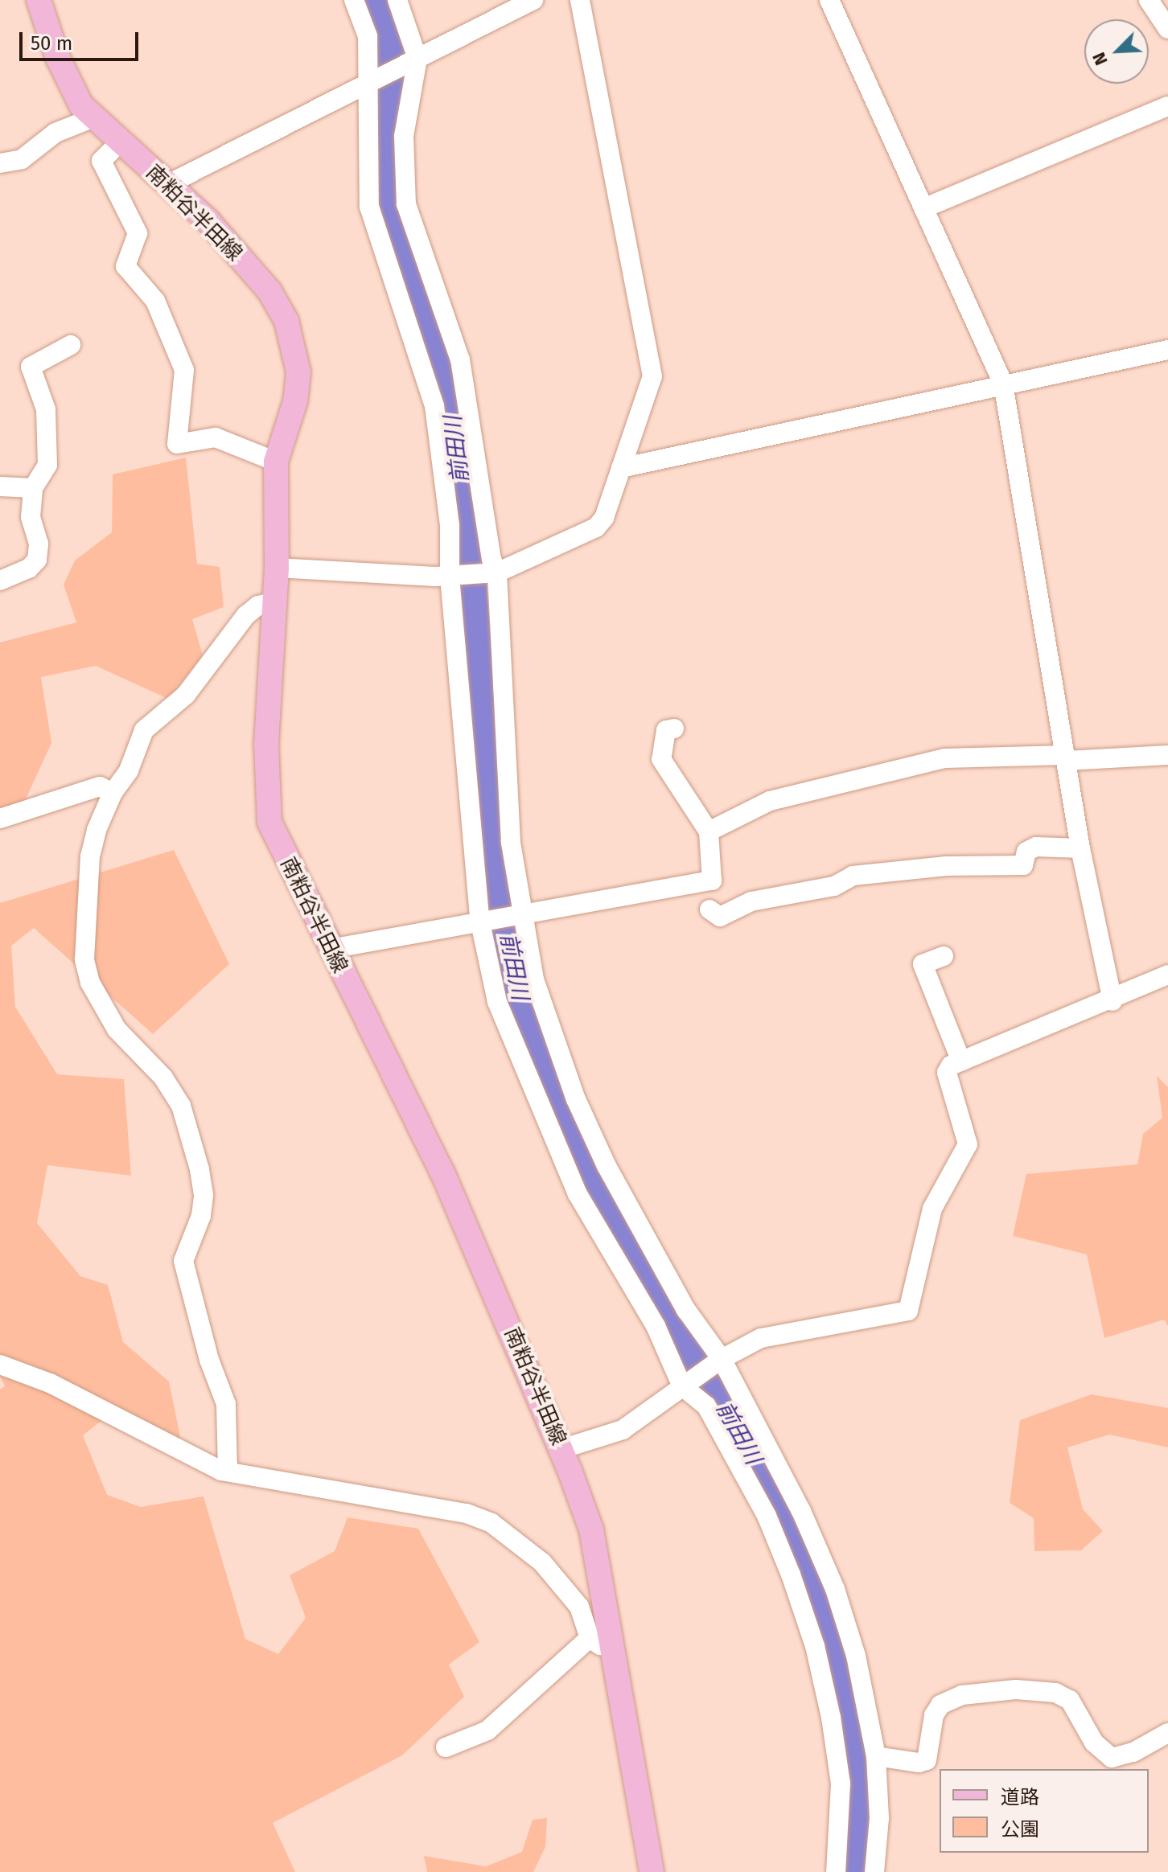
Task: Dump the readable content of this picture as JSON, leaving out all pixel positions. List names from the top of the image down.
{
  "streets": {
    "main road": ["南粕谷半田線"]
  },
  "water": ["前田川"],
  "legend": ["道路", "公園"],
  "scale_bar": "50 m",
  "north": "bottom left"
}
